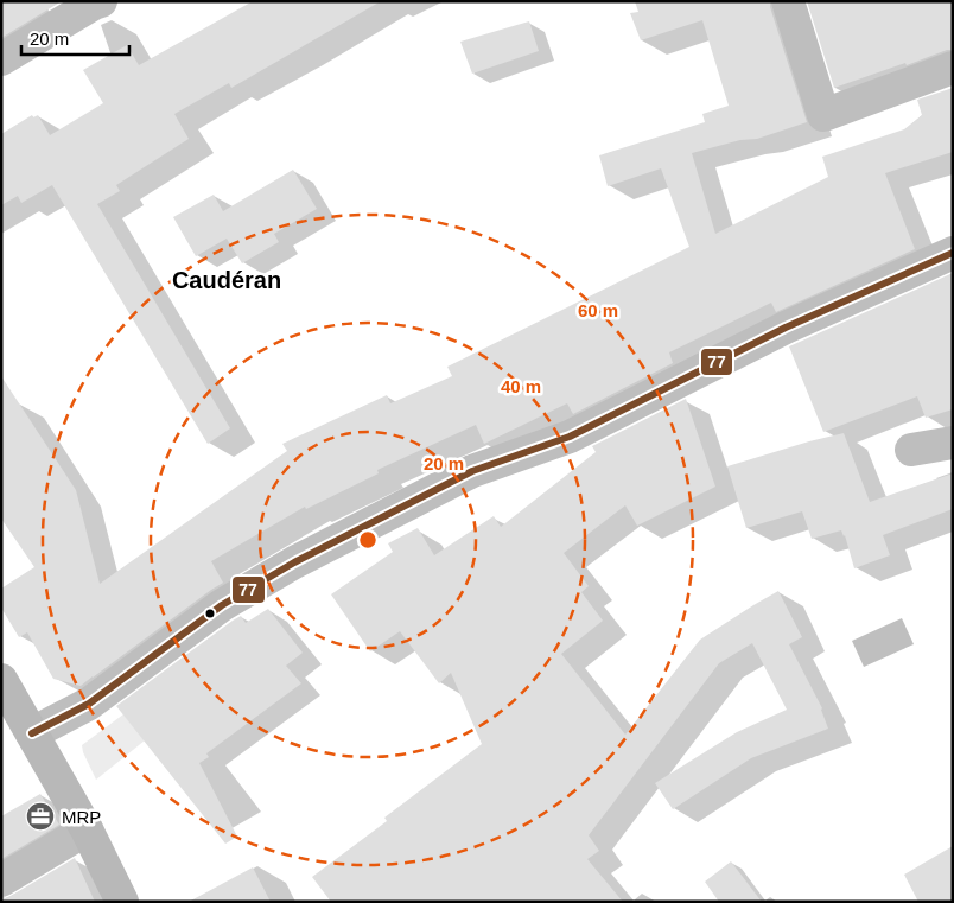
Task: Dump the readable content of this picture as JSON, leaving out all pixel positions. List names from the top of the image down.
{
  "districts": ["Caudéran"],
  "places": {
    "office": ["MRP"]
  },
  "lines": ["transit line 77"],
  "scale_bar": "20 m",
  "rings": ["60 m", "40 m", "20 m"]
}
